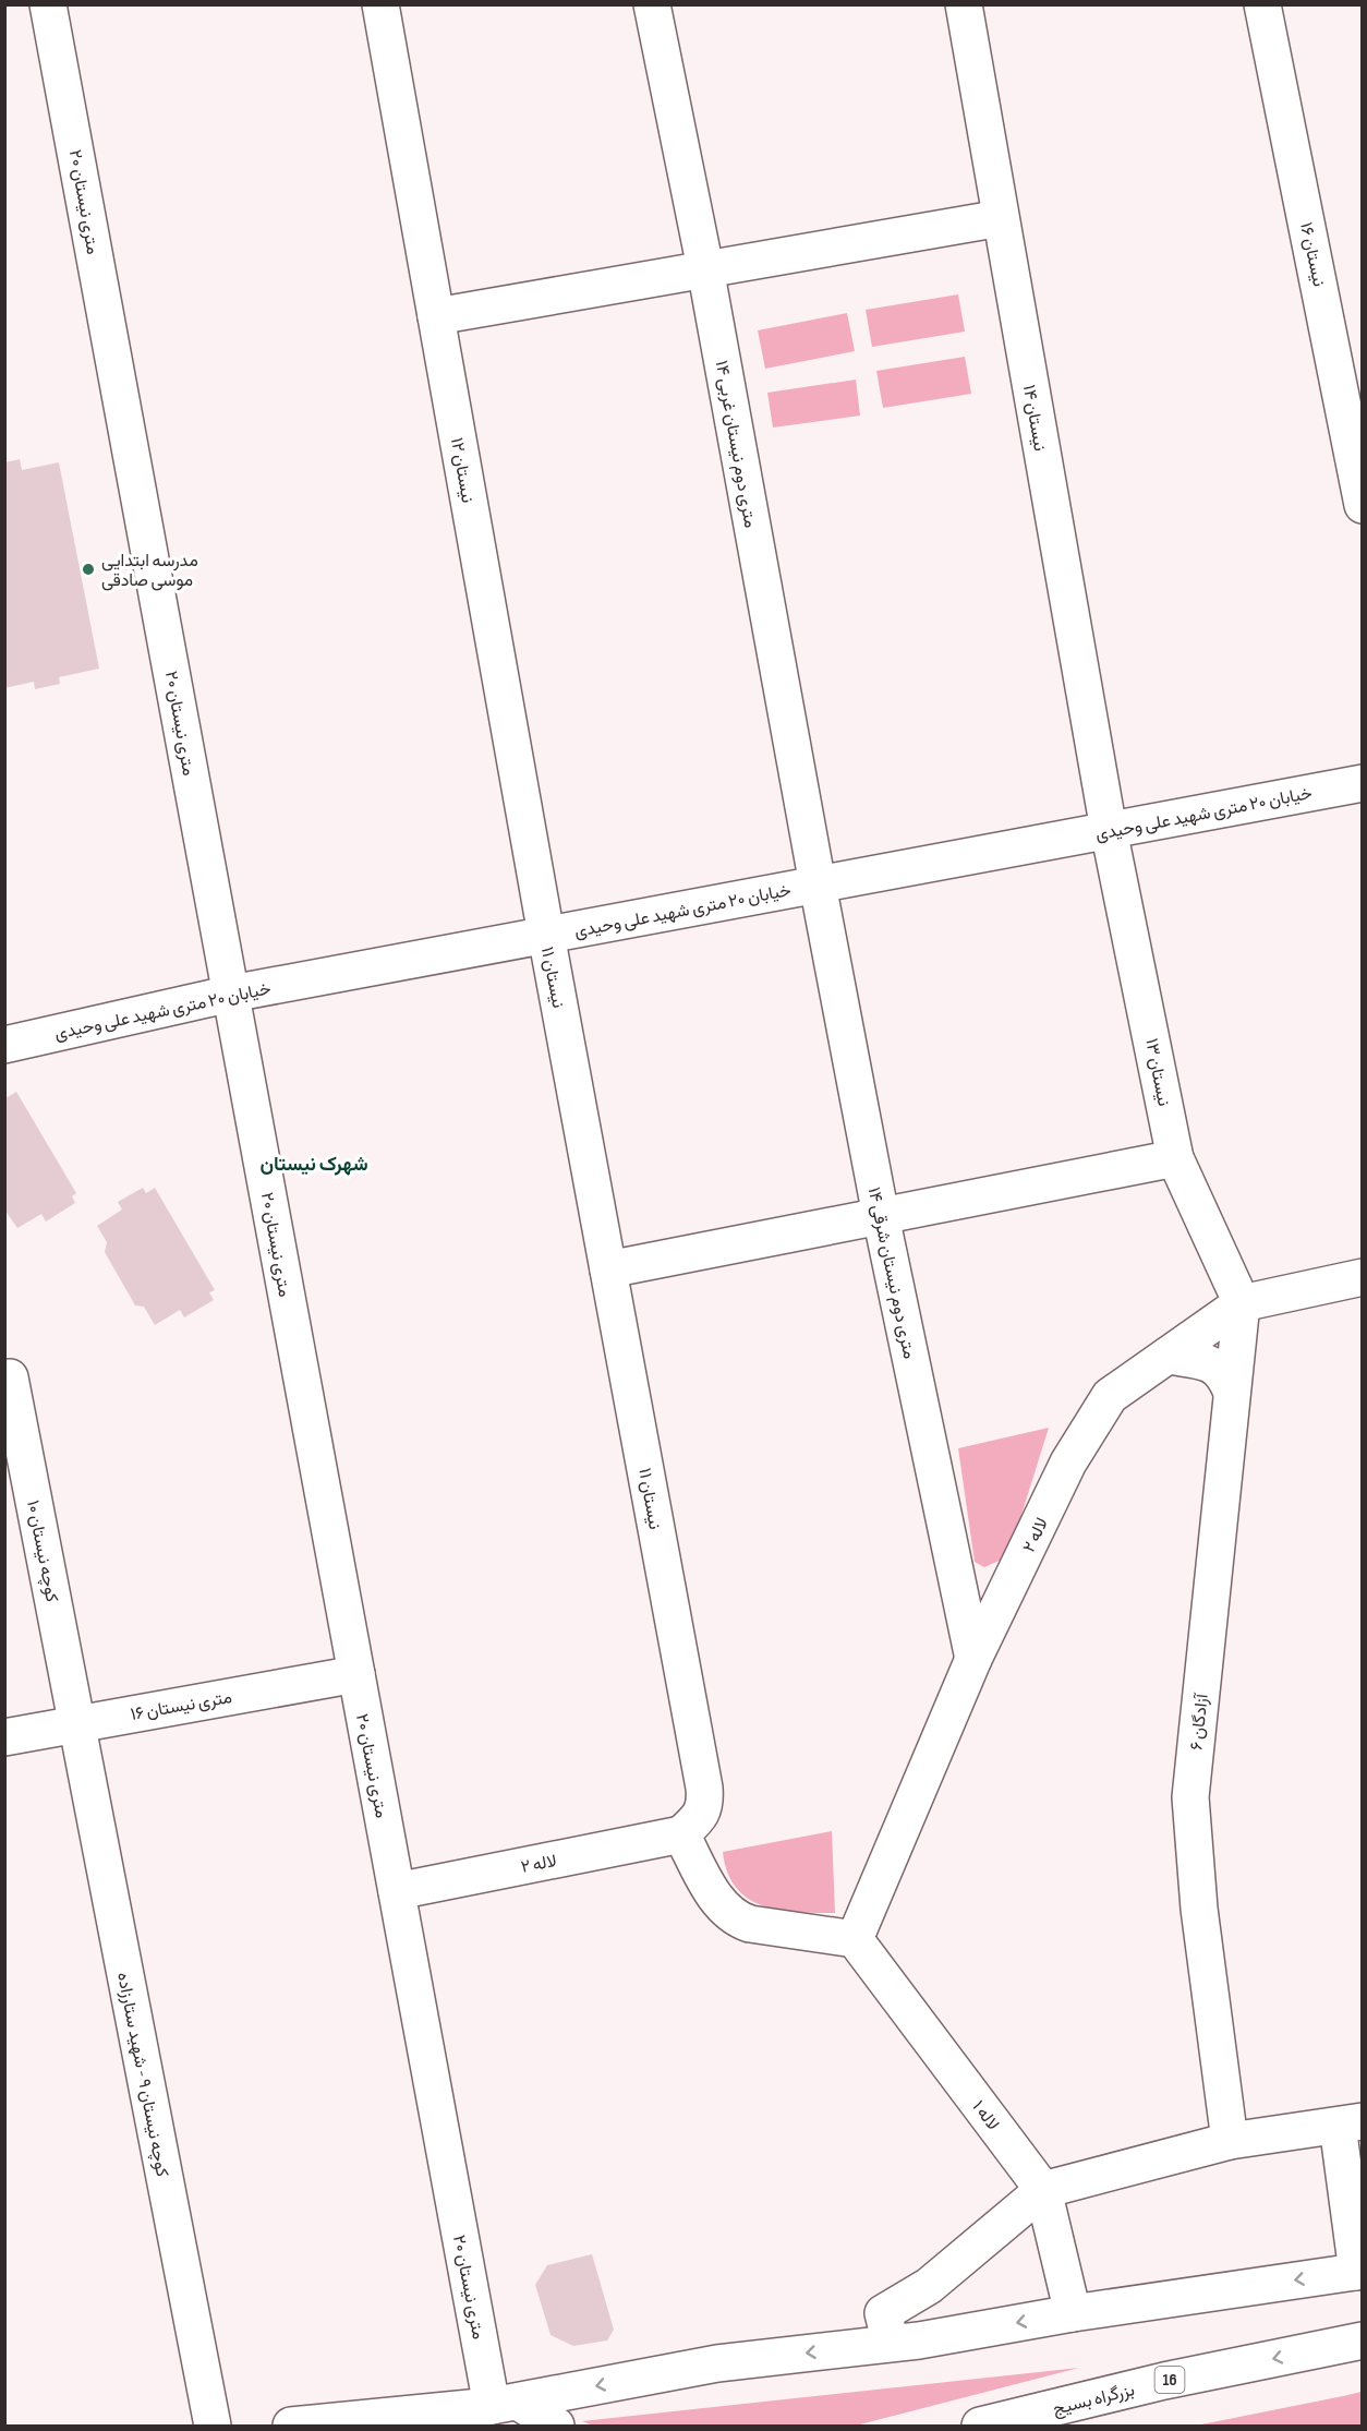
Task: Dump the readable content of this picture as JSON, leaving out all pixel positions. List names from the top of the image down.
{
  "streets": {
    "main road": [
      "۲۰ متری نیستان",
      "نیستان ۱۶",
      "نیستان ۱۴",
      "۱۴ متری دوم نیستان غربی",
      "نیستان ۱۲",
      "خیابان ۲۰ متری شهید علی وحیدی",
      "نیستان ۱۱",
      "نیستان ۱۳",
      "۱۴ متری دوم نیستان شرقی",
      "لاله ۲",
      "کوچه نیستان ۱۰",
      "۱۶ متری نیستان",
      "آزادگان ۶",
      "کوچه نیستان ۹ - شهید ستارزاده",
      "لاله ۱",
      "16",
      "بزرگراه بسیج"
    ]
  },
  "crossings": [
    ["۲۰ متری نیستان", "خیابان ۲۰ متری شهید علی وحیدی"],
    ["۲۰ متری نیستان", "لاله ۲"],
    ["۲۰ متری نیستان", "۱۶ متری نیستان"],
    ["نیستان ۱۴", "خیابان ۲۰ متری شهید علی وحیدی"],
    ["نیستان ۱۴", "نیستان ۱۳"],
    ["۱۴ متری دوم نیستان غربی", "خیابان ۲۰ متری شهید علی وحیدی"],
    ["۱۴ متری دوم نیستان غربی", "۱۴ متری دوم نیستان شرقی"],
    ["نیستان ۱۲", "خیابان ۲۰ متری شهید علی وحیدی"],
    ["نیستان ۱۲", "نیستان ۱۱"],
    ["خیابان ۲۰ متری شهید علی وحیدی", "نیستان ۱۱"],
    ["خیابان ۲۰ متری شهید علی وحیدی", "نیستان ۱۳"],
    ["خیابان ۲۰ متری شهید علی وحیدی", "۱۴ متری دوم نیستان شرقی"],
    ["نیستان ۱۱", "لاله ۲"],
    ["نیستان ۱۳", "لاله ۲"],
    ["نیستان ۱۳", "آزادگان ۶"],
    ["۱۴ متری دوم نیستان شرقی", "لاله ۲"],
    ["لاله ۲", "آزادگان ۶"],
    ["لاله ۲", "لاله ۱"],
    ["کوچه نیستان ۱۰", "۱۶ متری نیستان"],
    ["کوچه نیستان ۱۰", "کوچه نیستان ۹ - شهید ستارزاده"],
    ["۱۶ متری نیستان", "کوچه نیستان ۹ - شهید ستارزاده"]
  ],
  "districts": ["شهرک نیستان"],
  "places": ["مدرسه ابتدایی موسی صادقی"]
}
